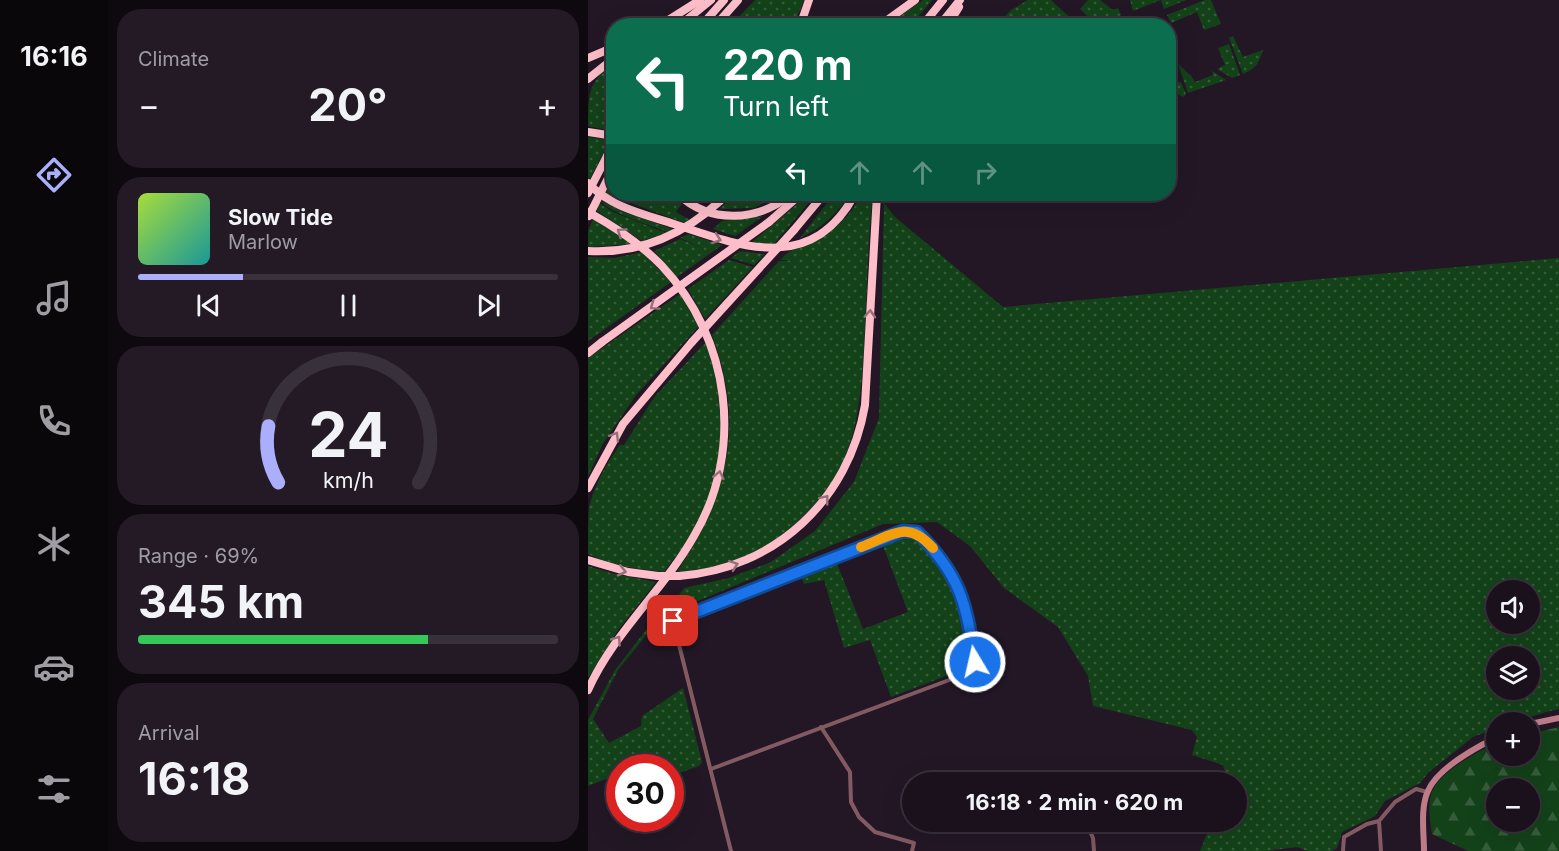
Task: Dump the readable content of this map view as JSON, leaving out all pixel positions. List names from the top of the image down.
{
  "page": {
    "tabs": "16:16",
    "tile": [
      "Climate",
      ["Range · 69%", "345 km"],
      ["Arrival", "16:18"]
    ],
    "turn": ["220 m", "Turn left"],
    "heat": ["−", "20°", "+"],
    "song": ["Slow Tide", "Marlow"],
    "map_buttons": ["+", "−"],
    "limit": "30",
    "trip": "16:18 · 2 min · 620 m",
    "gauge": ["24", "km/h"]
  }
}
